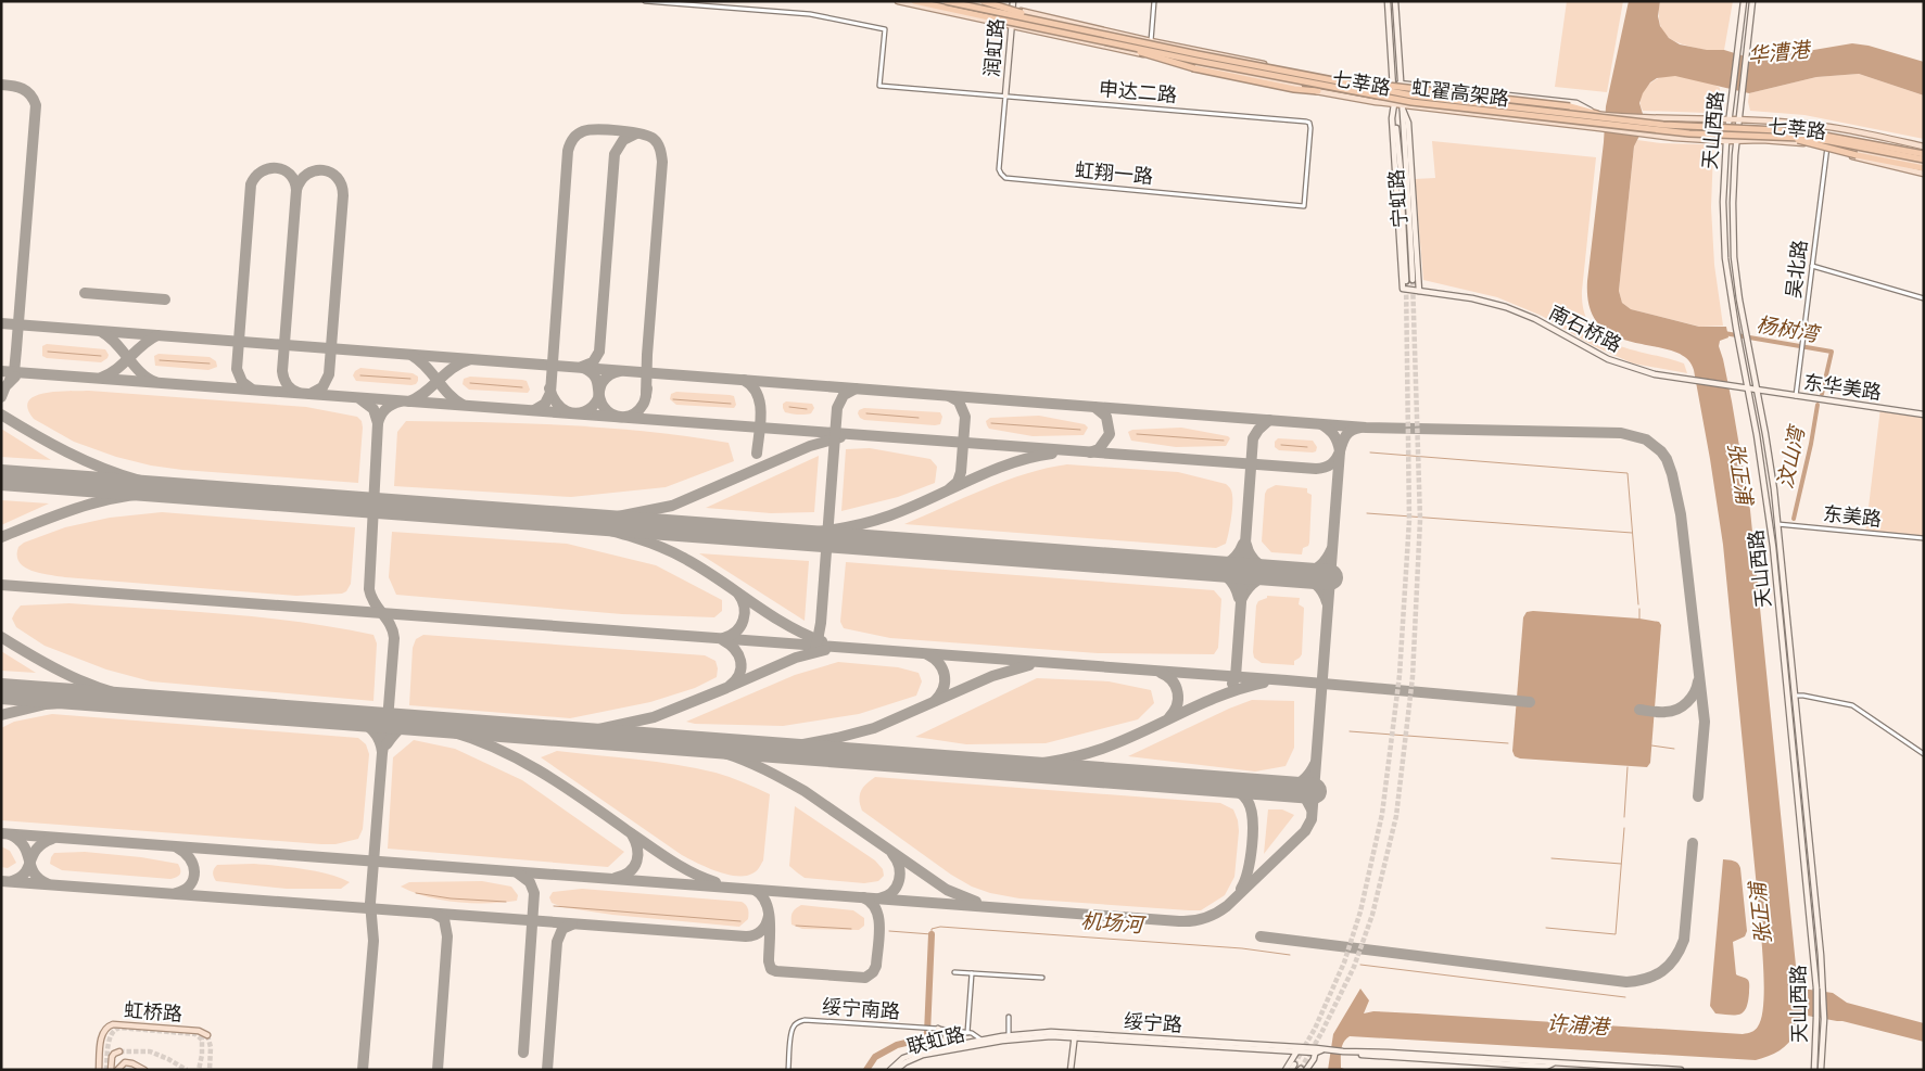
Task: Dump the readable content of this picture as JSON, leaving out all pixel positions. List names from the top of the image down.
{
  "streets": {
    "highway": ["虹翟高架路"],
    "main road": [
      "润虹路",
      "七莘路",
      "天山西路",
      "宁虹路",
      "南石桥路",
      "东华美路",
      "虹桥路",
      "绥宁路",
      "联虹路"
    ],
    "street": [
      "申达二路",
      "虹翔一路",
      "吴北路",
      "东美路",
      "绥宁南路"
    ]
  },
  "crossings": [
    ["润虹路", "七莘路"],
    ["润虹路", "申达二路"],
    ["润虹路", "虹翔一路"],
    ["七莘路", "天山西路"],
    ["七莘路", "宁虹路"],
    ["七莘路", "吴北路"],
    ["申达二路", "虹翔一路"],
    ["天山西路", "南石桥路"],
    ["天山西路", "东华美路"],
    ["天山西路", "东美路"],
    ["宁虹路", "南石桥路"],
    ["吴北路", "东华美路"],
    ["南石桥路", "东华美路"],
    ["绥宁南路", "绥宁路"],
    ["绥宁南路", "联虹路"],
    ["绥宁路", "联虹路"]
  ],
  "water": [
    "华漕港",
    "杨树湾",
    "汶山湾",
    "张正浦",
    "机场河",
    "许浦港"
  ]
}
